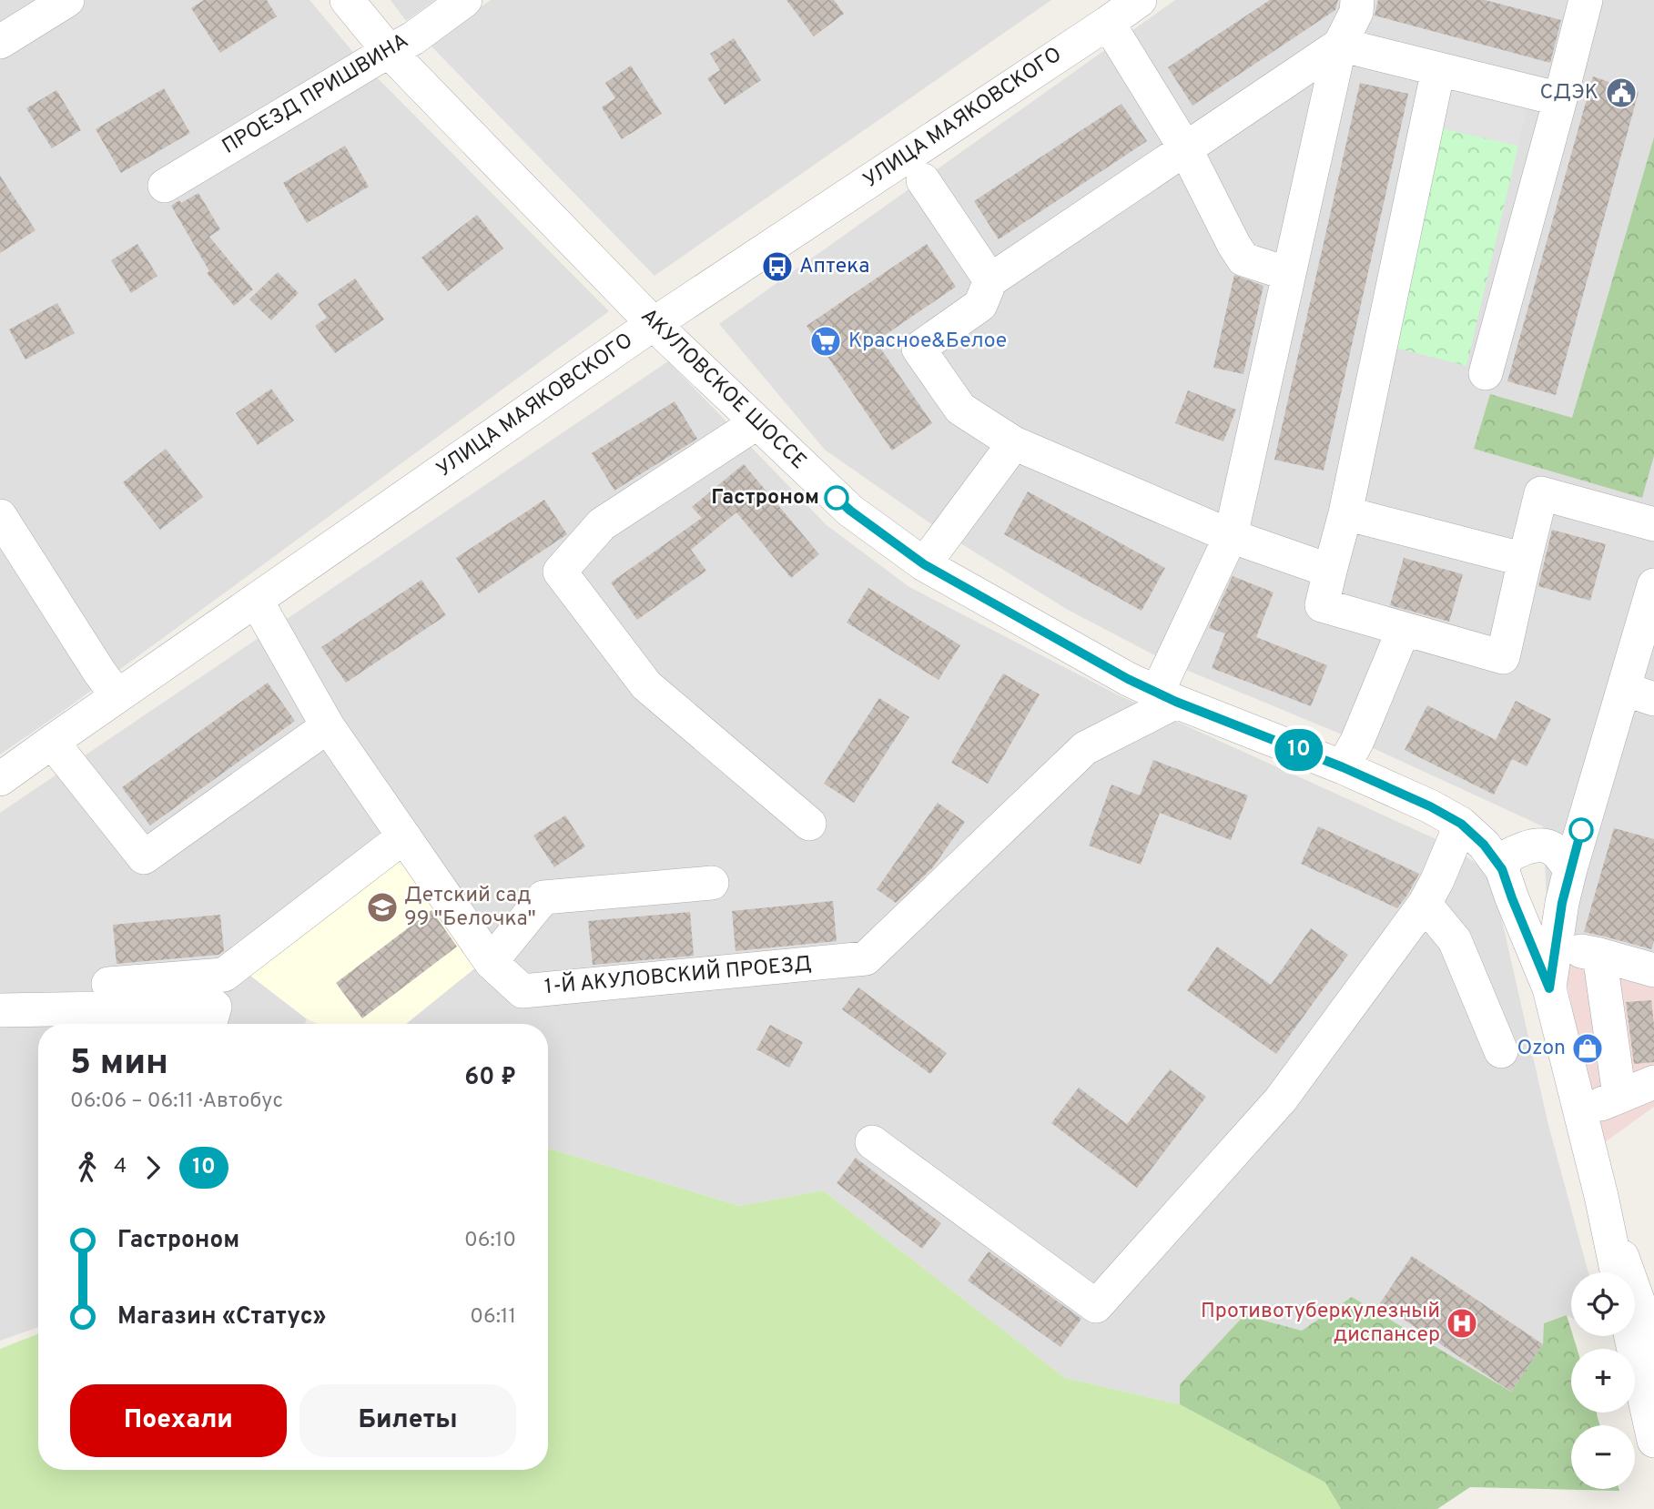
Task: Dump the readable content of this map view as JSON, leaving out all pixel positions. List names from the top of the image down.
{
  "streets": {
    "street": [
      "ПРОЕЗД ПРИШВИНА",
      "УЛИЦА МАЯКОВСКОГО",
      "АКУЛОВСКОЕ ШОССЕ",
      "1-Й АКУЛОВСКИЙ ПРОЕЗД"
    ]
  },
  "crossings": [
    ["ПРОЕЗД ПРИШВИНА", "АКУЛОВСКОЕ ШОССЕ"],
    ["УЛИЦА МАЯКОВСКОГО", "АКУЛОВСКОЕ ШОССЕ"],
    ["УЛИЦА МАЯКОВСКОГО", "1-Й АКУЛОВСКИЙ ПРОЕЗД"],
    ["АКУЛОВСКОЕ ШОССЕ", "1-Й АКУЛОВСКИЙ ПРОЕЗД"]
  ],
  "places": {
    "public building": ["СДЭК"],
    "bus stop": ["Аптека"],
    "supermarket": ["Красное&Белое"],
    "other": ["Гастроном"],
    "school or university": ["Детский сад 99 \"Белочка\""],
    "shop": ["Ozon"],
    "hospital": ["Противотуберкулезный диспансер"]
  },
  "lines": ["bus line 10"],
  "page": {
    "on_map": "10",
    "heading": ["5 мин", "06:06 – 06:11 · Автобус", "60 ₽"],
    "legs": ["4", "10"],
    "list": [
      {
        "name": "Гастроном",
        "value": "06:10"
      },
      {
        "name": "Магазин «Статус»",
        "value": "06:11"
      }
    ],
    "map_buttons": ["+", "−"],
    "buttons": ["Поехали", "Билеты"]
  }
}
